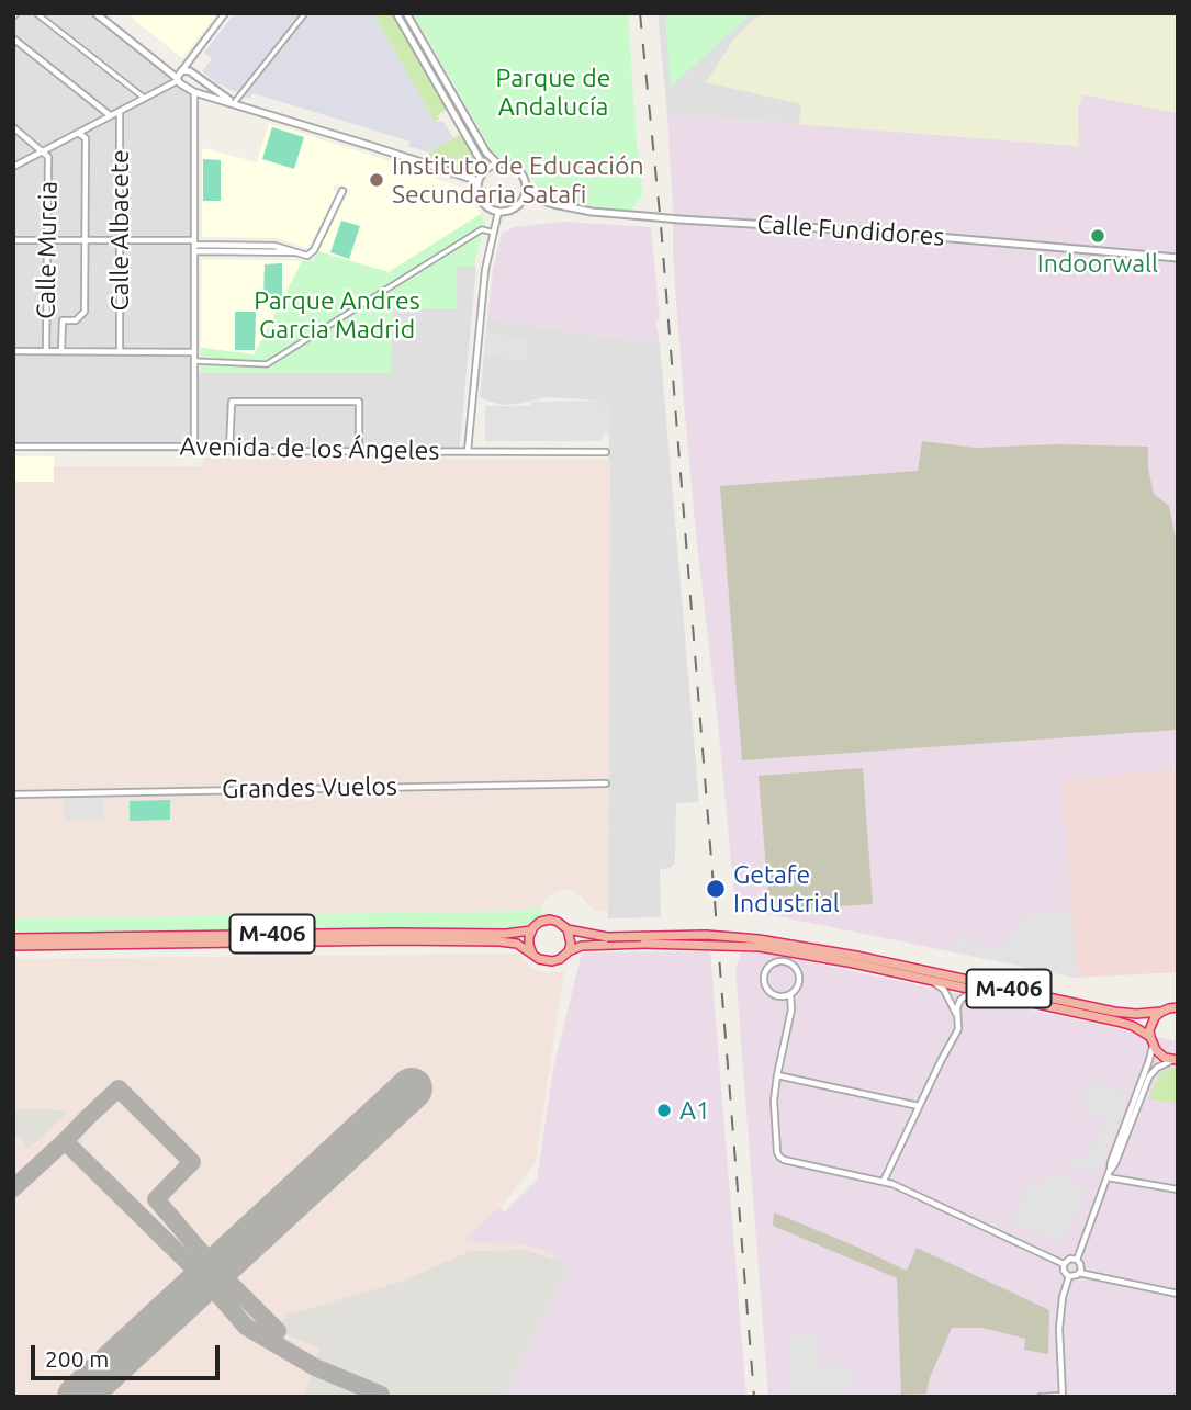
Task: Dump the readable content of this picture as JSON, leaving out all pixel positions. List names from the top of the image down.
{
  "streets": {
    "highway": ["M-406"],
    "street": [
      "Calle Albacete",
      "Calle Fundidores",
      "Calle Murcia",
      "Avenida de los Ángeles",
      "Grandes Vuelos"
    ]
  },
  "parks": ["Parque de Andalucía", "Parque Andres Garcia Madrid"],
  "places": [
    "Instituto de Educación Secundaria Satafi",
    "Indoorwall",
    "Getafe Industrial",
    "A1"
  ],
  "scale_bar": "200 m"
}
